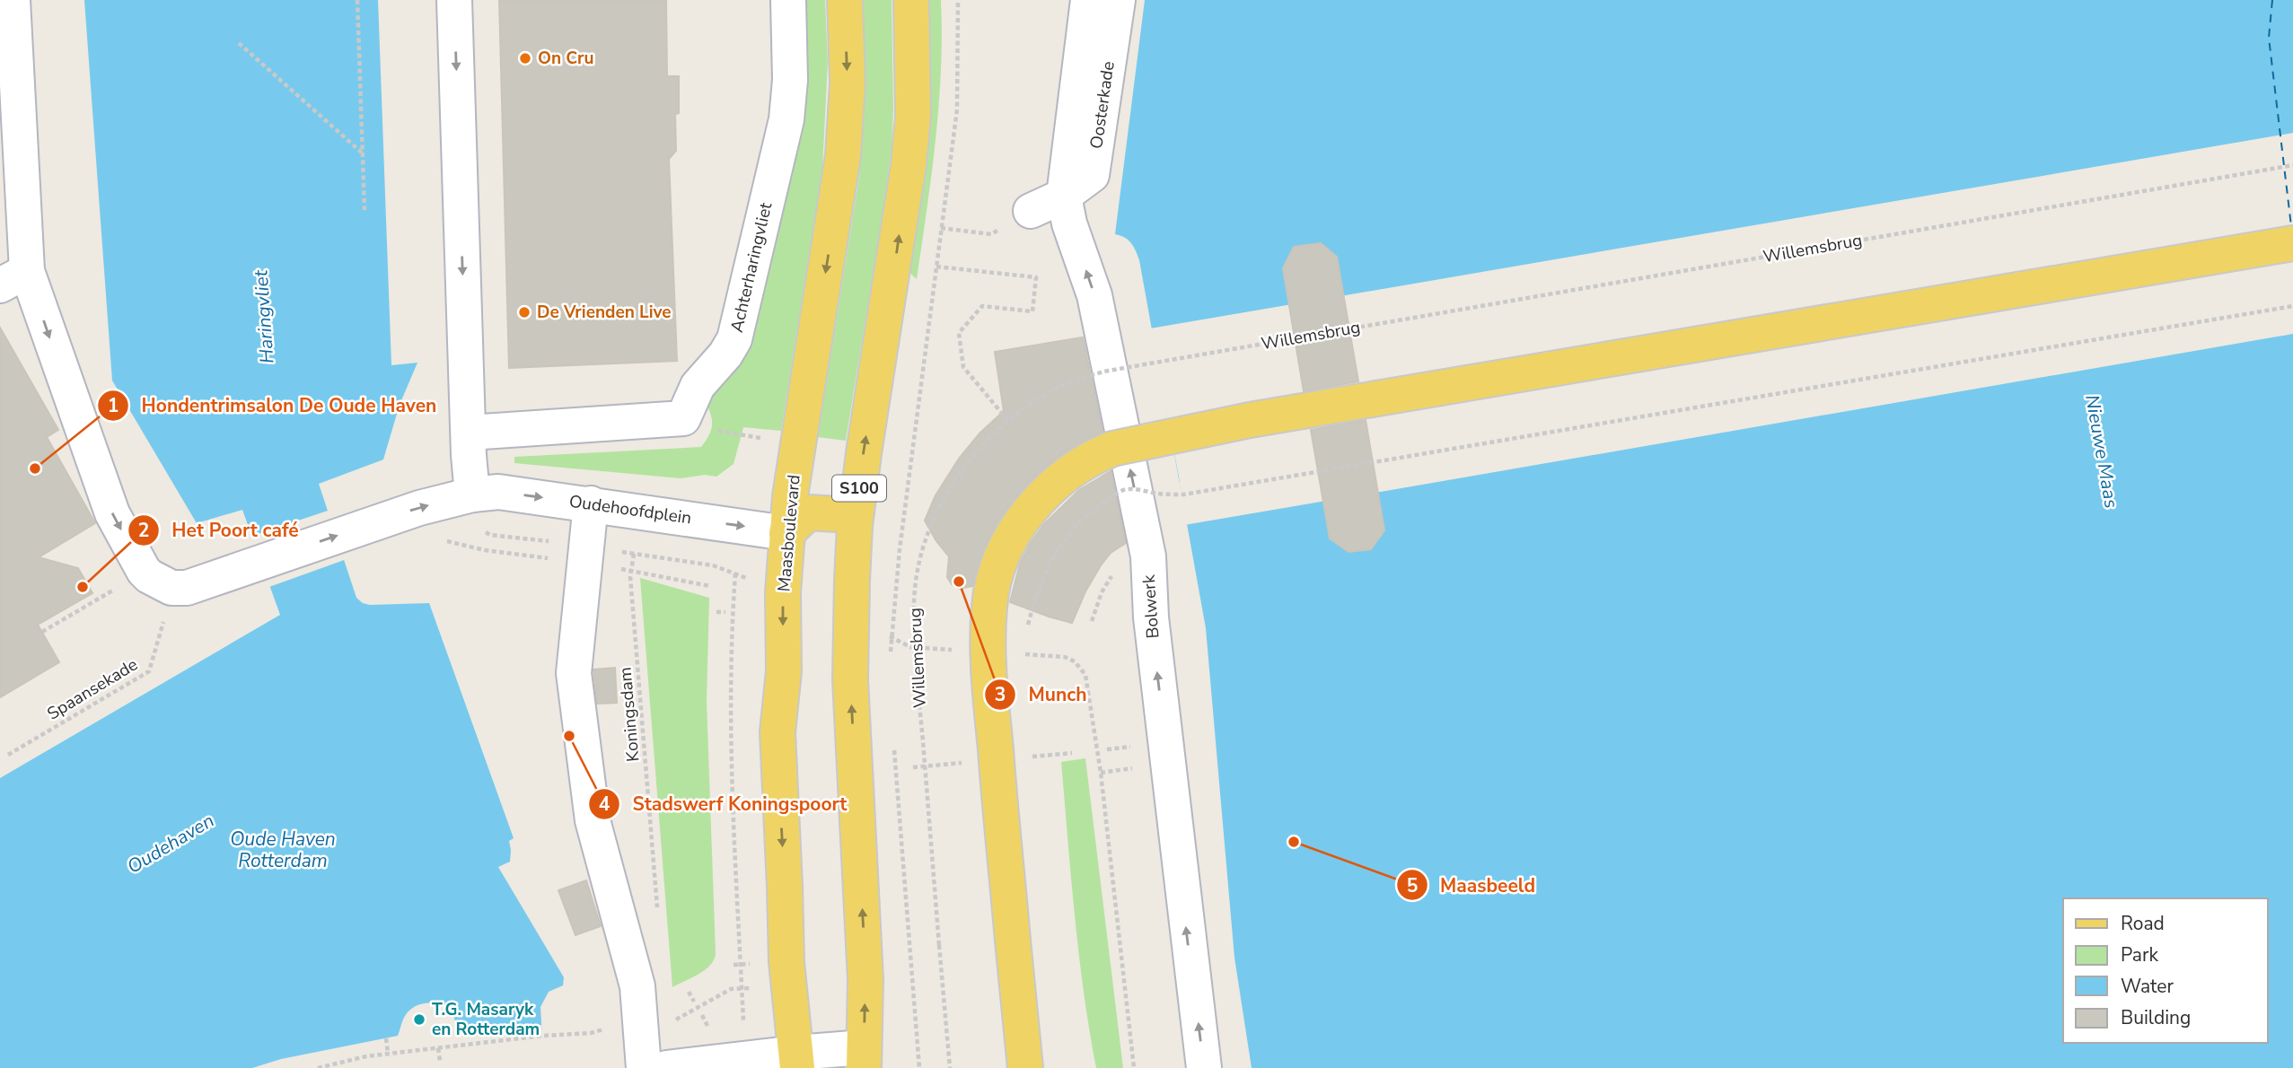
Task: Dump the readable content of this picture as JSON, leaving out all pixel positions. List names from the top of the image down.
{
  "streets": {
    "main road": ["S100", "Maasboulevard"],
    "street": [
      "Oosterkade",
      "Achterharingvliet",
      "Oudehoofdplein",
      "Bolwerk"
    ],
    "path": ["Willemsbrug", "Spaansekade", "Koningsdam"]
  },
  "crossings": [
    ["Oosterkade", "Bolwerk"],
    ["Oudehoofdplein", "Maasboulevard"]
  ],
  "one_way": ["Oudehoofdplein", "Bolwerk"],
  "water": [
    "Haringvliet",
    "Nieuwe Maas",
    "Oude Haven Rotterdam",
    "Oudehaven"
  ],
  "places": [
    "On Cru",
    "De Vrienden Live",
    "Hondentrimsalon De Oude Haven",
    "Munch",
    "Het Poort café",
    "Stadswerf Koningspoort",
    "Maasbeeld",
    "T.G. Masaryk en Rotterdam"
  ],
  "legend": [
    "Road",
    "Park",
    "Water",
    "Building"
  ]
}
